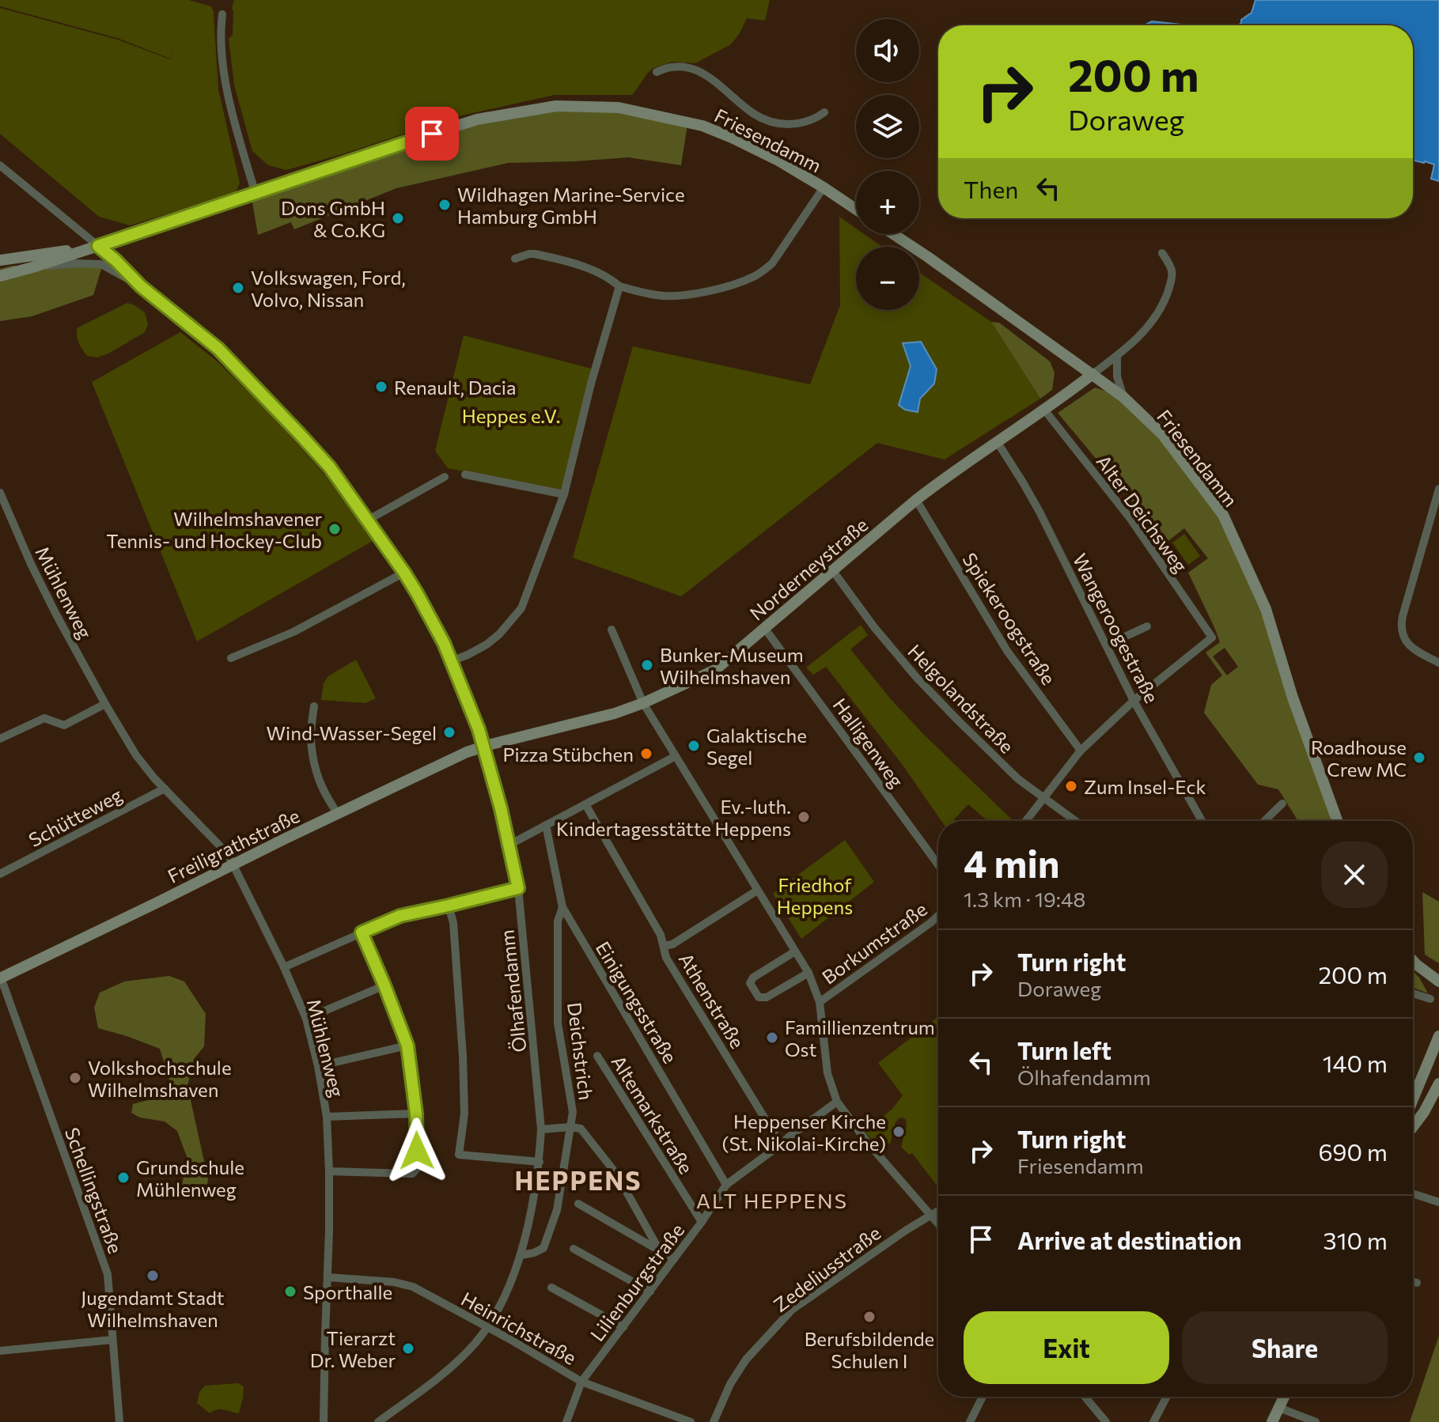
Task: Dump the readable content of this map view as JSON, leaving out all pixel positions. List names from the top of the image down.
{
  "streets": {
    "main road": ["Friesendamm", "Norderneystraße", "Freiligrathstraße"],
    "street": [
      "Alter Deichsweg",
      "Mühlenweg",
      "Spiekeroogstraße",
      "Wangeroogestraße",
      "Helgolandstraße",
      "Halligenweg",
      "Schütteweg",
      "Borkumstraße",
      "Ölhafendamm",
      "Athenstraße",
      "Einigungsstraße",
      "Deichstrich",
      "Altemarkstraße",
      "Schellingstraße",
      "Zedeliusstraße",
      "Lilienburgstraße",
      "Heinrichstraße"
    ]
  },
  "crossings": [
    ["Friesendamm", "Norderneystraße"],
    ["Friesendamm", "Ölhafendamm"],
    ["Alter Deichsweg", "Norderneystraße"],
    ["Alter Deichsweg", "Wangeroogestraße"],
    ["Norderneystraße", "Spiekeroogstraße"],
    ["Norderneystraße", "Wangeroogestraße"],
    ["Norderneystraße", "Helgolandstraße"],
    ["Norderneystraße", "Halligenweg"],
    ["Norderneystraße", "Freiligrathstraße"],
    ["Norderneystraße", "Ölhafendamm"],
    ["Mühlenweg", "Schütteweg"],
    ["Mühlenweg", "Freiligrathstraße"],
    ["Mühlenweg", "Heinrichstraße"],
    ["Freiligrathstraße", "Ölhafendamm"],
    ["Freiligrathstraße", "Schellingstraße"],
    ["Ölhafendamm", "Deichstrich"],
    ["Ölhafendamm", "Heinrichstraße"],
    ["Athenstraße", "Lilienburgstraße"],
    ["Einigungsstraße", "Deichstrich"],
    ["Einigungsstraße", "Lilienburgstraße"],
    ["Altemarkstraße", "Lilienburgstraße"],
    ["Lilienburgstraße", "Heinrichstraße"]
  ],
  "districts": ["HEPPENS", "ALT HEPPENS"],
  "parks": ["Heppes e.V.", "Friedhof Heppens"],
  "places": [
    "Wildhagen Marine-Service Hamburg GmbH",
    "Dons GmbH & Co.KG",
    "Volkswagen, Ford, Volvo, Nissan",
    "Renault, Dacia",
    "Wilhelmshavener Tennis- und Hockey-Club",
    "Bunker-Museum Wilhelmshaven",
    "Wind-Wasser-Segel",
    "Galaktische Segel",
    "Pizza Stübchen",
    "Roadhouse Crew MC",
    "Zum Insel-Eck",
    "Ev.-luth. Kindertagesstätte Heppens",
    "Famillienzentrum Ost",
    "Volkshochschule Wilhelmshaven",
    "Heppenser Kirche (St. Nikolai-Kirche)",
    "Grundschule Mühlenweg",
    "Jugendamt Stadt Wilhelmshaven",
    "Sporthalle",
    "Berufsbildende Schulen I",
    "Tierarzt Dr. Weber"
  ],
  "page": {
    "map_buttons": ["+", "−"],
    "turn": ["200 m", "Doraweg"],
    "then": "Then",
    "heading": ["4 min", "1.3 km · 19:48"],
    "list": [
      {
        "name": "Turn right",
        "note": "Doraweg",
        "value": "200 m"
      },
      {
        "name": "Turn left",
        "note": "Ölhafendamm",
        "value": "140 m"
      },
      {
        "name": "Turn right",
        "note": "Friesendamm",
        "value": "690 m"
      },
      {
        "name": "Arrive at destination",
        "value": "310 m"
      }
    ],
    "buttons": ["Exit", "Share"]
  }
}
